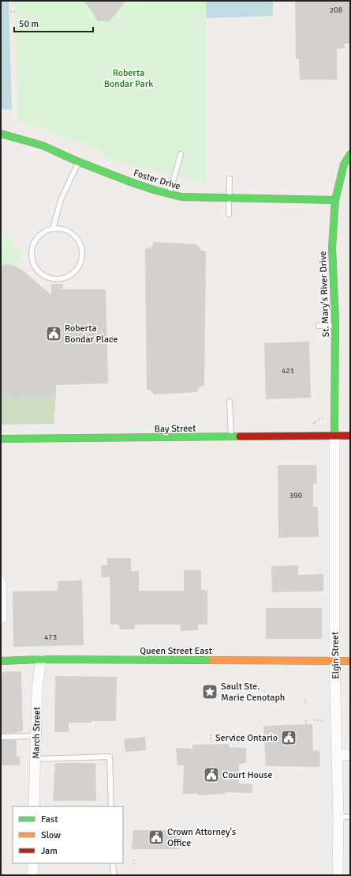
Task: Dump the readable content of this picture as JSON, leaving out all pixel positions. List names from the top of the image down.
{
  "streets": {
    "main road": [
      "Foster Drive",
      "St. Mary's River Drive",
      "Bay Street",
      "Queen Street East"
    ],
    "street": ["Elgin Street", "March Street"]
  },
  "crossings": [
    ["Foster Drive", "St. Mary's River Drive"],
    ["St. Mary's River Drive", "Bay Street"],
    ["St. Mary's River Drive", "Elgin Street"],
    ["Bay Street", "Elgin Street"],
    ["Queen Street East", "Elgin Street"],
    ["Queen Street East", "March Street"]
  ],
  "parks": ["Roberta Bondar Park"],
  "places": {
    "public building": [
      "Roberta Bondar Place",
      "Service Ontario",
      "Court House",
      "Crown Attorney's Office"
    ],
    "place": ["Sault Ste. Marie Cenotaph"]
  },
  "house_numbers": [
    "208",
    "421",
    "390",
    "473"
  ],
  "legend": ["Fast", "Slow", "Jam"],
  "scale_bar": "50 m"
}
